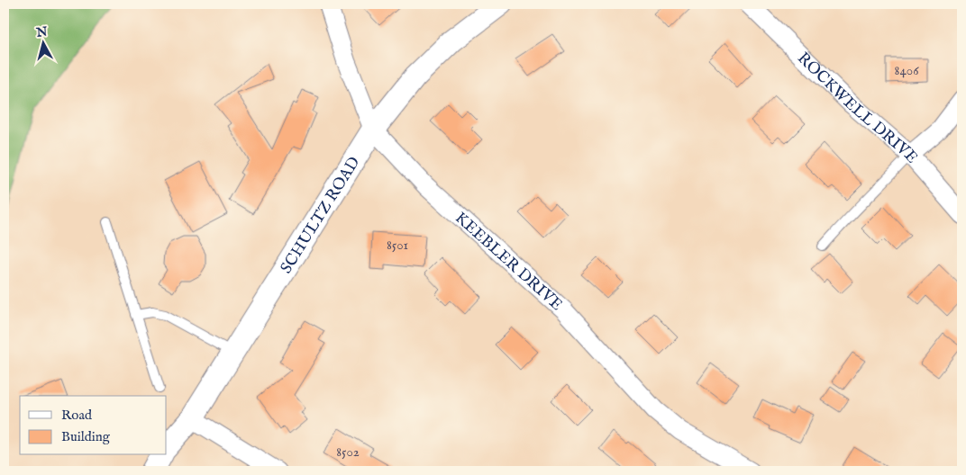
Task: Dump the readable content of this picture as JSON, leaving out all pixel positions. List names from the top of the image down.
{
  "streets": {
    "street": ["ROCKWELL DRIVE", "SCHULTZ ROAD", "KEEBLER DRIVE"]
  },
  "crossings": [
    ["SCHULTZ ROAD", "KEEBLER DRIVE"]
  ],
  "house_numbers": ["8406", "8501", "8502"],
  "legend": ["Road", "Building"],
  "north": "top"
}
